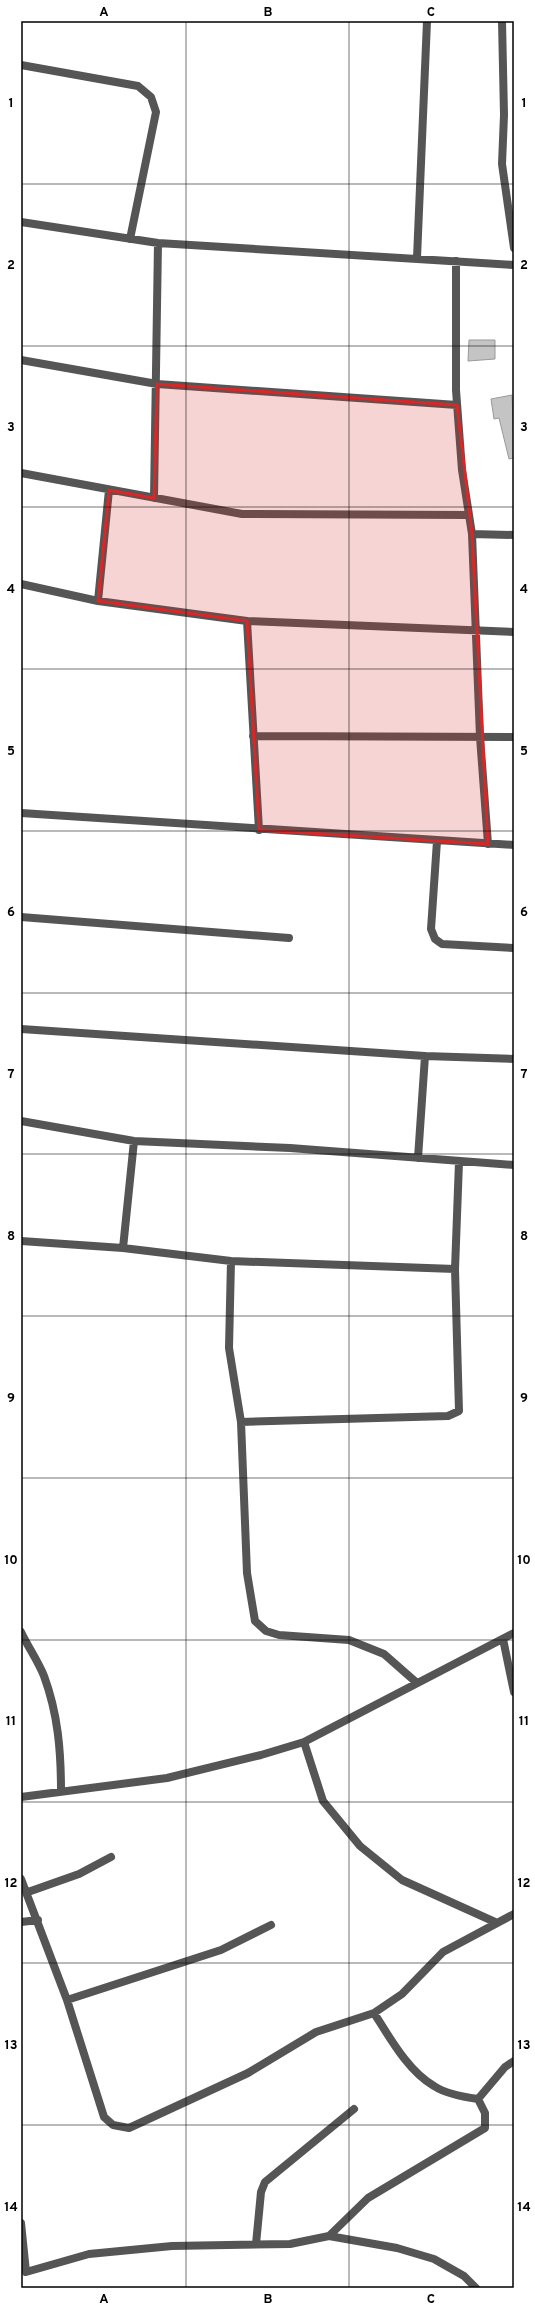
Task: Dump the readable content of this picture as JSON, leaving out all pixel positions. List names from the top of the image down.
{
  "grid": {
    "columns": ["A", "B", "C"],
    "rows": [
      "1",
      "2",
      "3",
      "4",
      "5",
      "6",
      "7",
      "8",
      "9",
      "10",
      "11",
      "12",
      "13",
      "14"
    ]
  }
}
